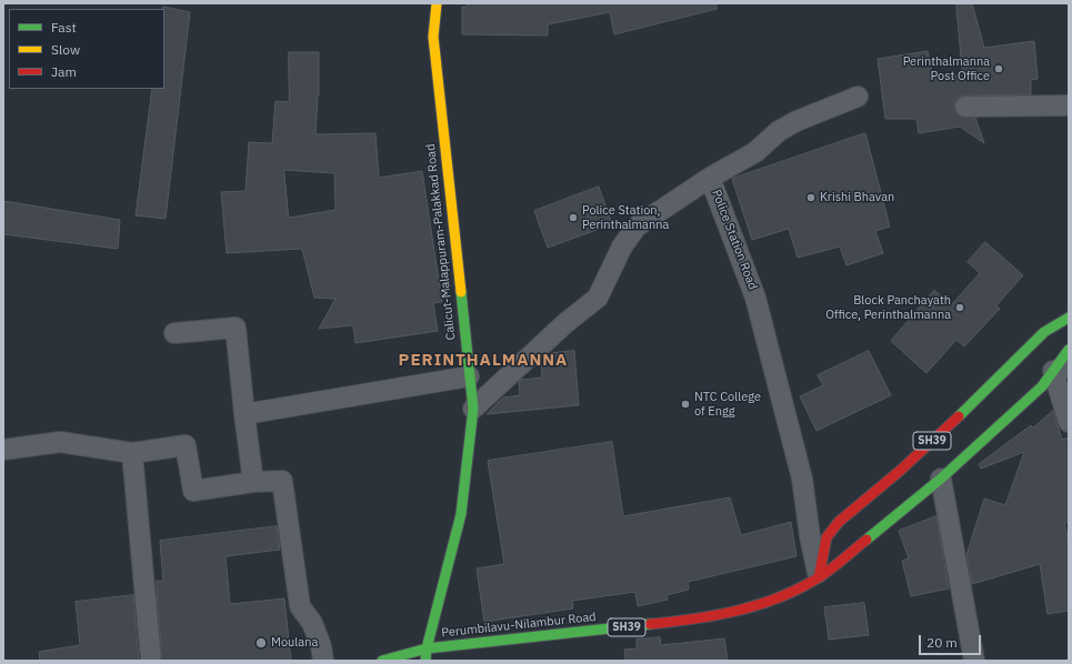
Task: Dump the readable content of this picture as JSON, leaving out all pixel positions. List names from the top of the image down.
{
  "streets": {
    "main road": ["Calicut-Malappuram-Palakkad Road", "SH39", "Perumbilavu-Nilambur Road"],
    "street": ["Police Station Road"]
  },
  "crossings": [
    ["Police Station Road", "Calicut-Malappuram-Palakkad Road"],
    ["Police Station Road", "SH39"],
    ["Police Station Road", "Perumbilavu-Nilambur Road"],
    ["Calicut-Malappuram-Palakkad Road", "Perumbilavu-Nilambur Road"],
    ["SH39", "Perumbilavu-Nilambur Road"]
  ],
  "districts": ["PERINTHALMANNA"],
  "places": [
    "Perinthalmanna Post Office",
    "Krishi Bhavan",
    "Police Station, Perinthalmanna",
    "Block Panchayath Office, Perinthalmanna",
    "NTC College of Engg",
    "Moulana"
  ],
  "legend": ["Fast", "Slow", "Jam"],
  "scale_bar": "20 m"
}
